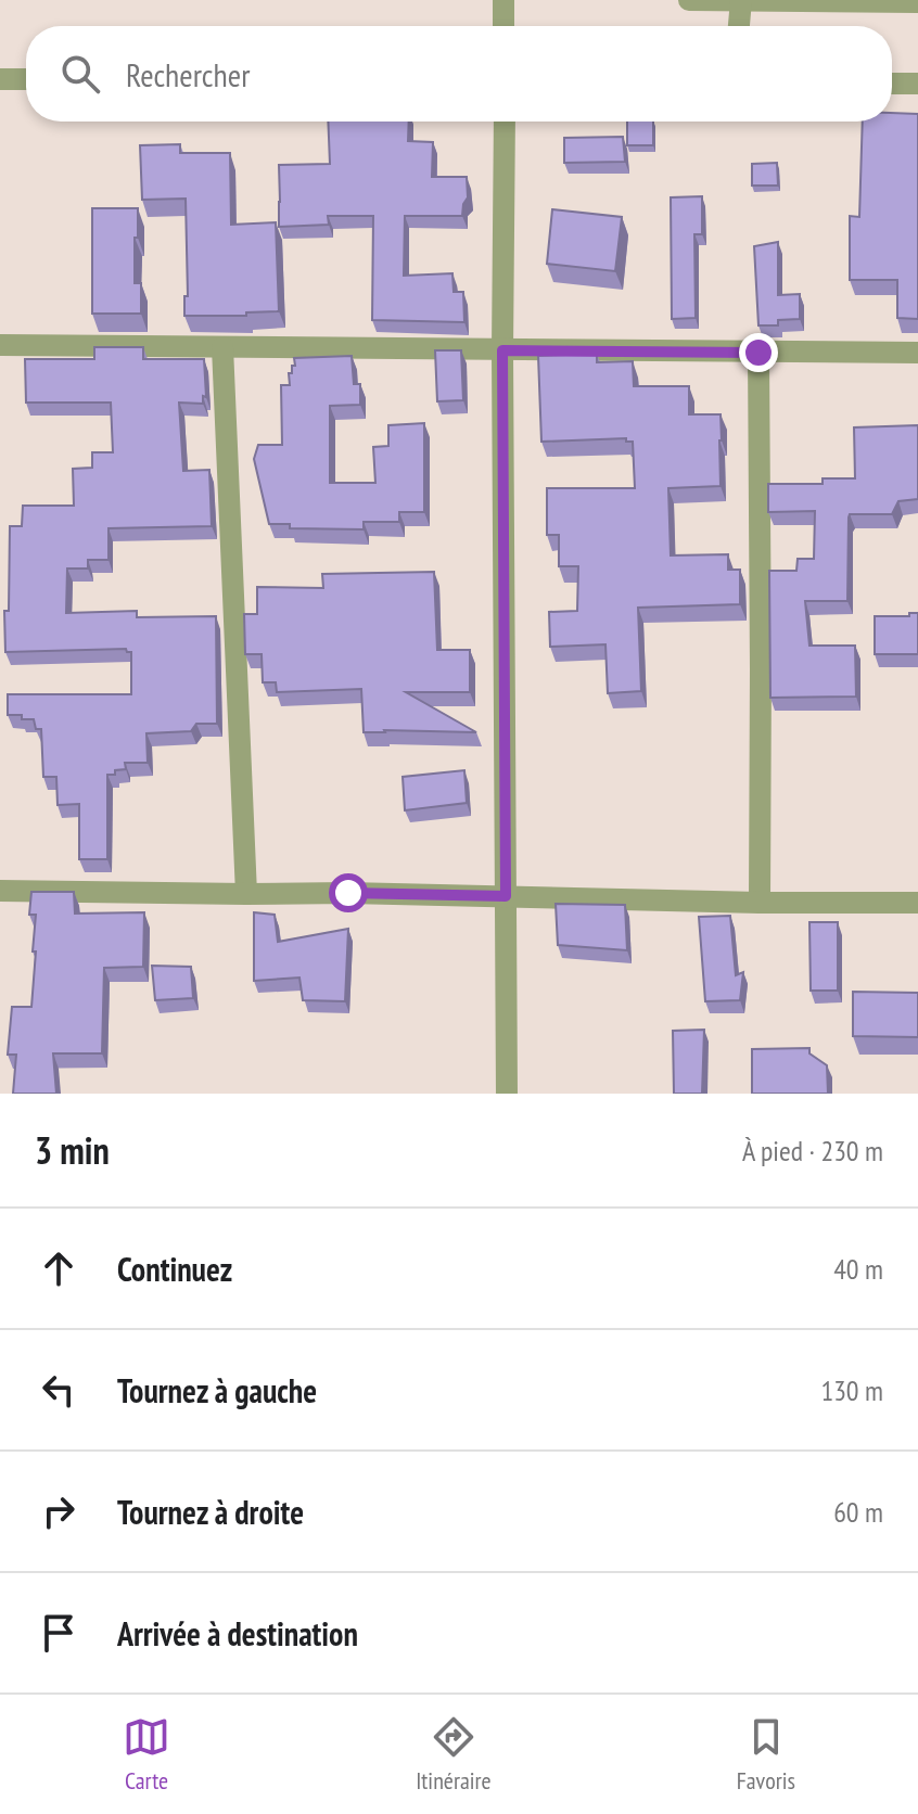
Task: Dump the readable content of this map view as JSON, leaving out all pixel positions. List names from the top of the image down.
{
  "page": {
    "search": "Rechercher",
    "heading": ["3 min", "À pied · 230 m"],
    "list": [
      ["Continuez", "40 m"],
      ["Tournez à gauche", "130 m"],
      ["Tournez à droite", "60 m"],
      "Arrivée à destination"
    ],
    "nav": ["Carte", "Itinéraire", "Favoris"]
  }
}
